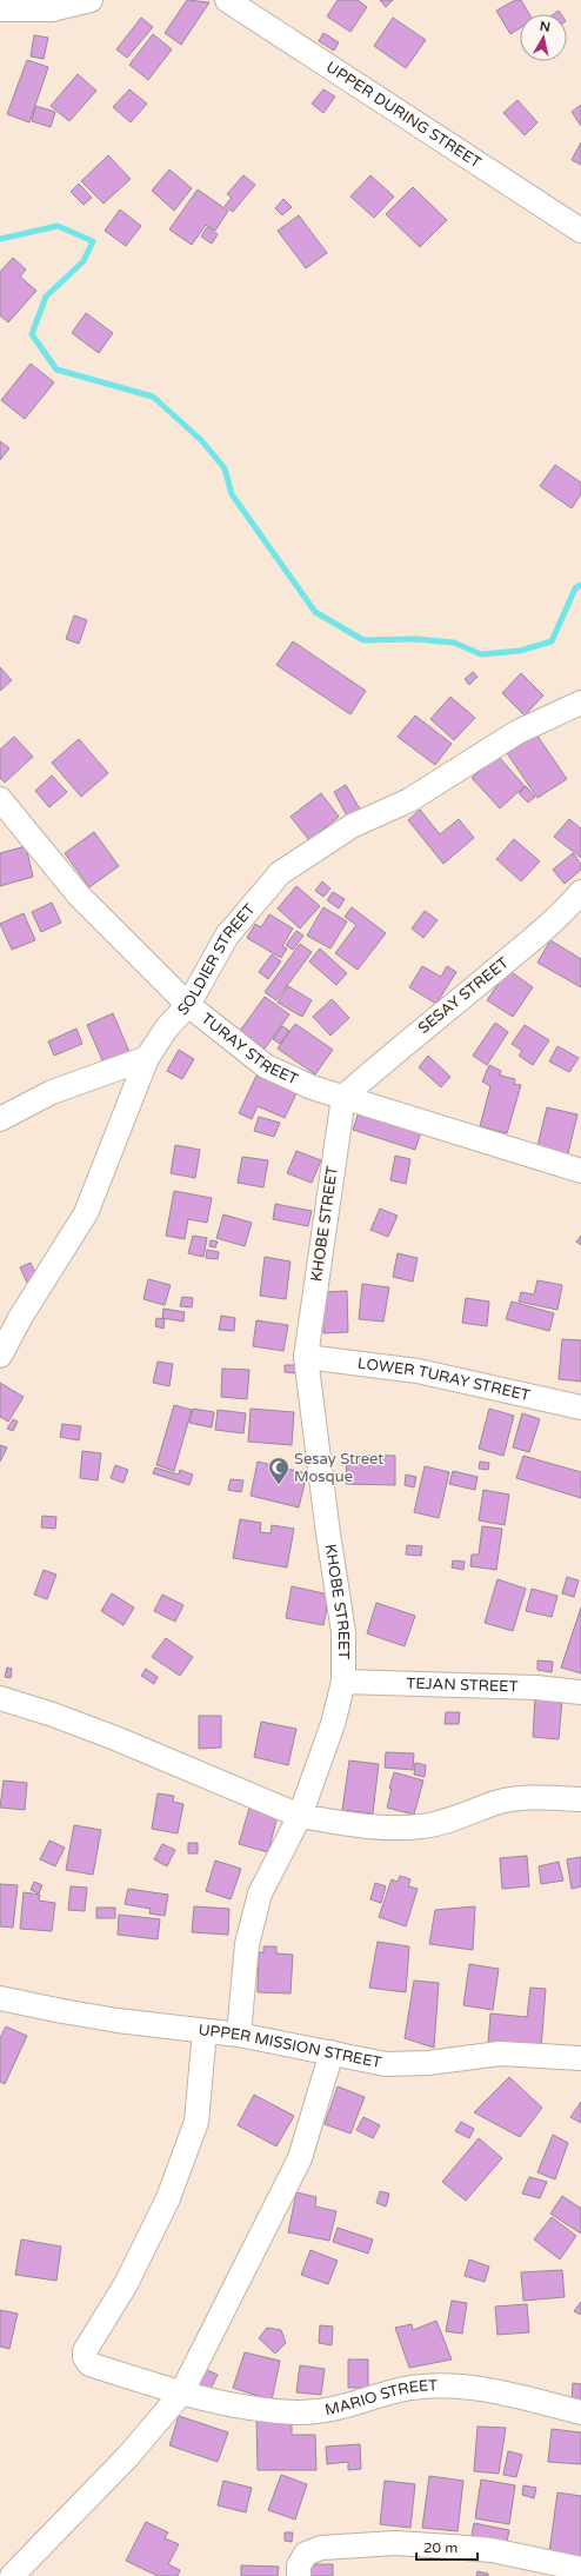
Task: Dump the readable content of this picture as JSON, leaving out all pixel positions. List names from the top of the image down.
{
  "streets": {
    "street": [
      "UPPER DURING STREET",
      "SOLDIER STREET",
      "SESAY STREET",
      "TURAY STREET",
      "KHOBE STREET",
      "LOWER TURAY STREET",
      "TEJAN STREET",
      "UPPER MISSION STREET",
      "MARIO STREET"
    ]
  },
  "crossings": [
    ["SOLDIER STREET", "TURAY STREET"],
    ["SESAY STREET", "TURAY STREET"],
    ["SESAY STREET", "KHOBE STREET"],
    ["TURAY STREET", "KHOBE STREET"],
    ["KHOBE STREET", "LOWER TURAY STREET"],
    ["KHOBE STREET", "TEJAN STREET"],
    ["KHOBE STREET", "UPPER MISSION STREET"],
    ["UPPER MISSION STREET", "MARIO STREET"]
  ],
  "places": {
    "mosque": ["Sesay Street Mosque"]
  },
  "scale_bar": "20 m",
  "north": "top"
}
